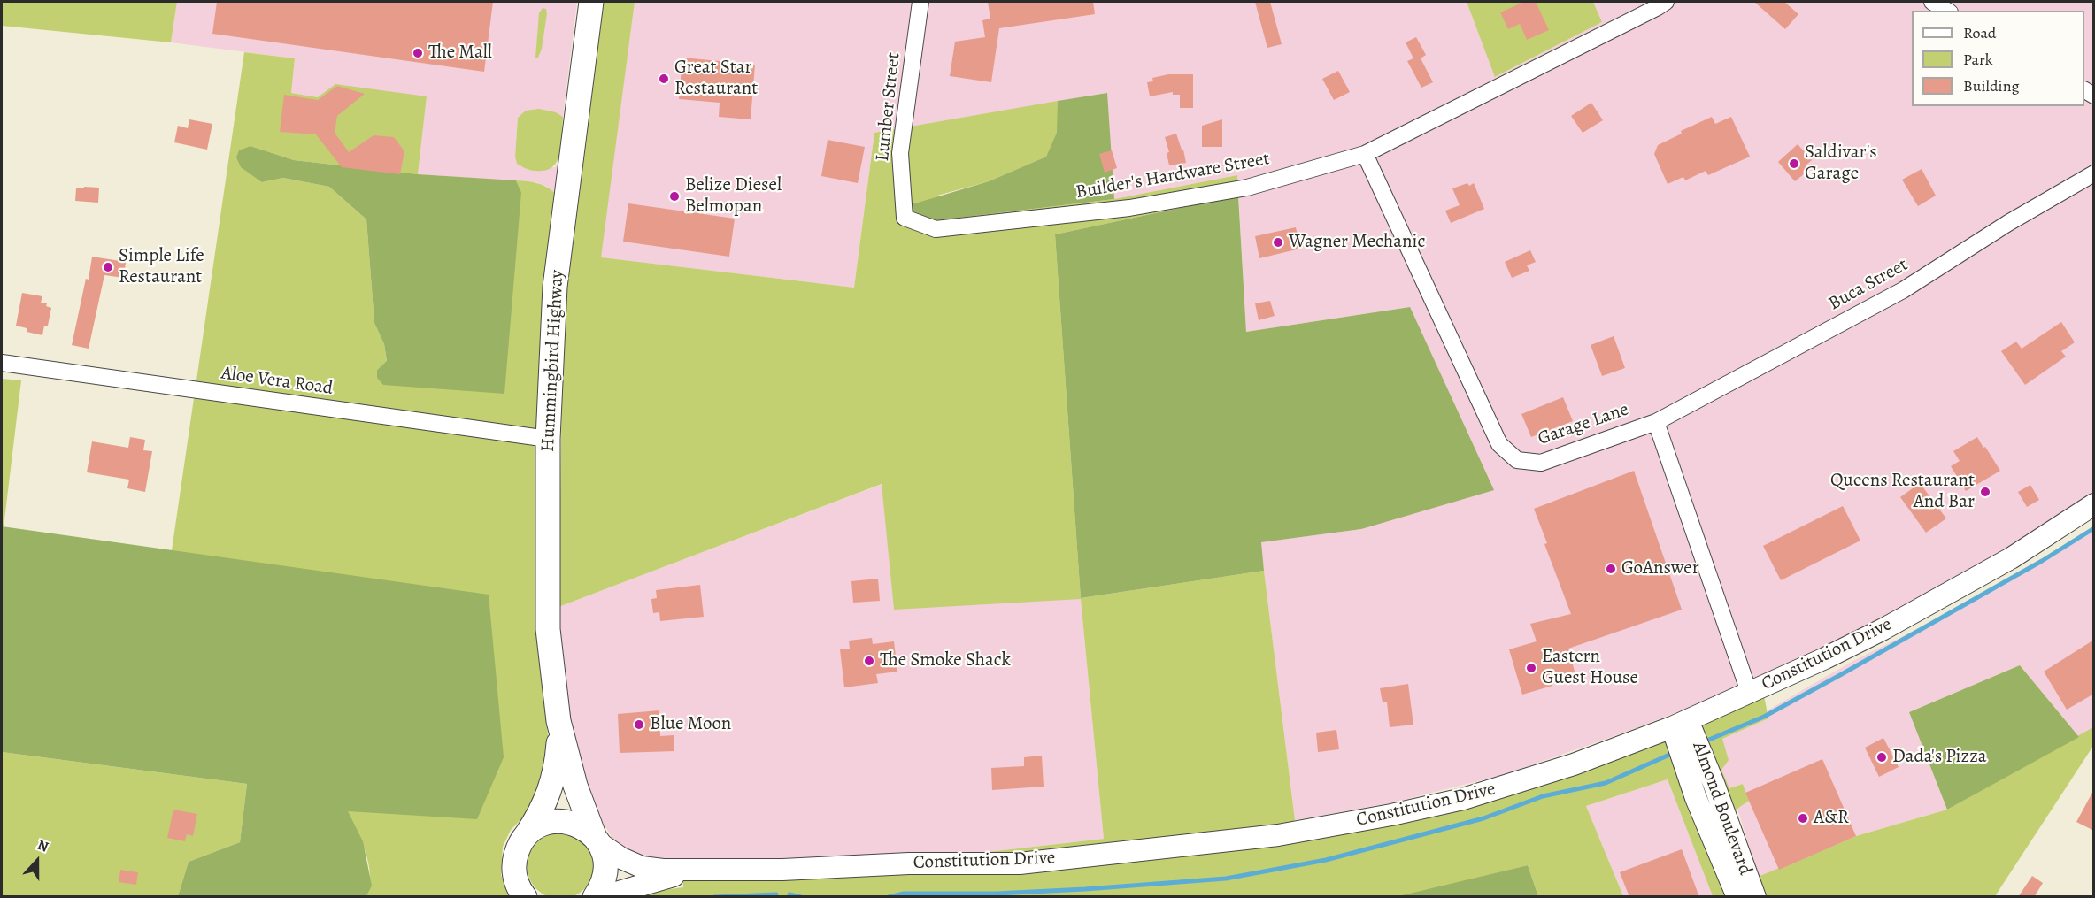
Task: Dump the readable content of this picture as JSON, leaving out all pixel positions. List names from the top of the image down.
{
  "streets": {
    "main road": ["Hummingbird Highway", "Constitution Drive", "Almond Boulevard"],
    "street": [
      "Lumber Street",
      "Builder's Hardware Street",
      "Buca Street",
      "Aloe Vera Road",
      "Garage Lane"
    ]
  },
  "crossings": [
    ["Lumber Street", "Builder's Hardware Street"],
    ["Builder's Hardware Street", "Garage Lane"],
    ["Buca Street", "Garage Lane"],
    ["Hummingbird Highway", "Aloe Vera Road"],
    ["Hummingbird Highway", "Constitution Drive"],
    ["Garage Lane", "Constitution Drive"],
    ["Constitution Drive", "Almond Boulevard"]
  ],
  "places": [
    "The Mall",
    "Great Star Restaurant",
    "Saldivar's Garage",
    "Belize Diesel Belmopan",
    "Wagner Mechanic",
    "Simple Life Restaurant",
    "Queens Restaurant And Bar",
    "GoAnswer",
    "The Smoke Shack",
    "Eastern Guest House",
    "Blue Moon",
    "Dada's Pizza",
    "A&R"
  ],
  "legend": ["Road", "Park", "Building"],
  "north": "top"
}
